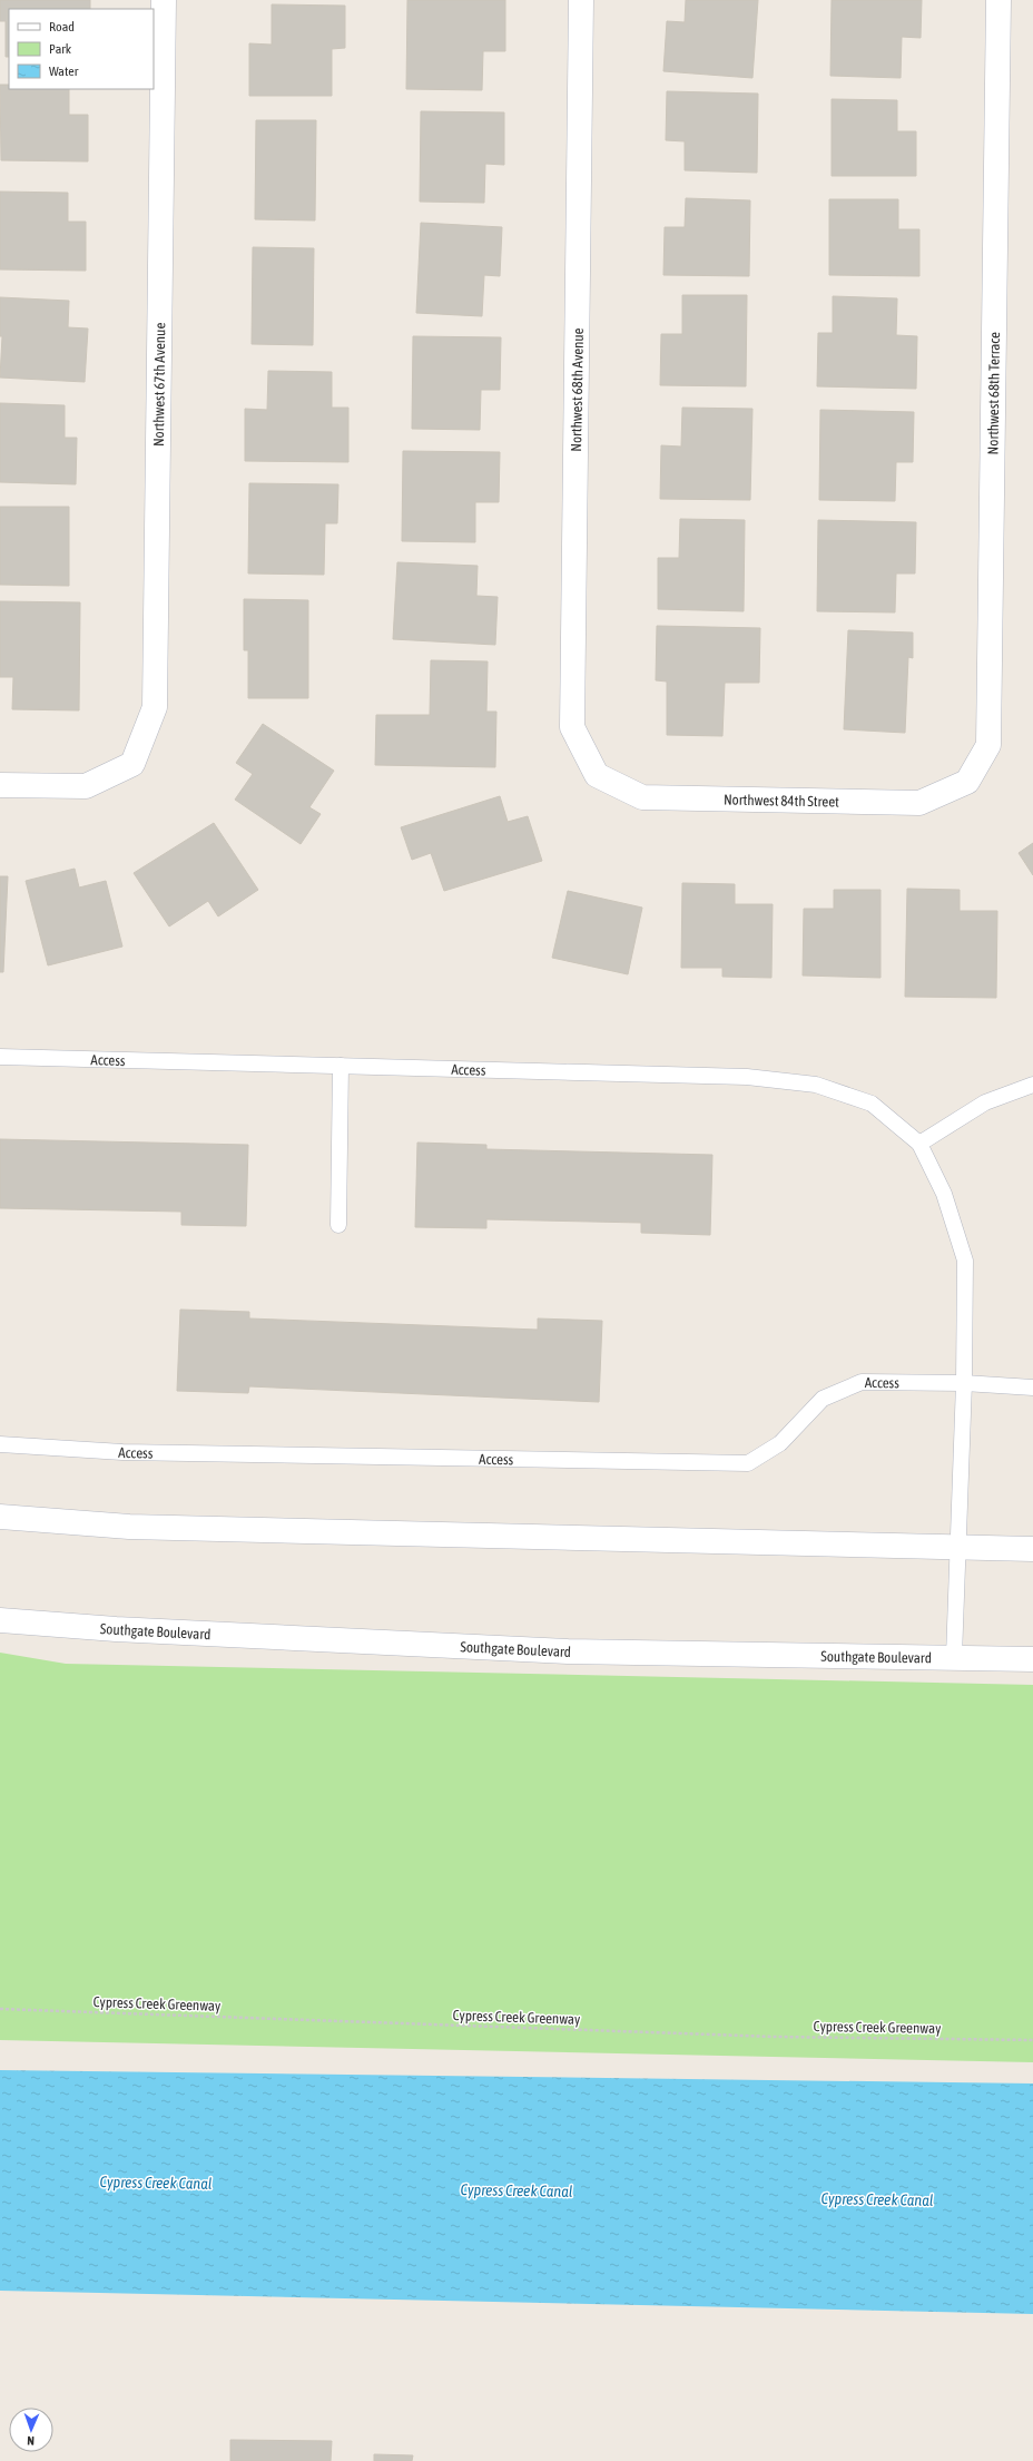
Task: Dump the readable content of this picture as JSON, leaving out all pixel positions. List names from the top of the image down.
{
  "streets": {
    "street": [
      "Northwest 67th Avenue",
      "Northwest 68th Avenue",
      "Northwest 68th Terrace",
      "Northwest 84th Street",
      "Southgate Boulevard"
    ],
    "lane": ["Access"],
    "path": ["Cypress Creek Greenway"]
  },
  "crossings": [
    ["Northwest 68th Avenue", "Northwest 84th Street"],
    ["Northwest 68th Terrace", "Northwest 84th Street"],
    ["Access", "Southgate Boulevard"]
  ],
  "water": ["Cypress Creek Canal"],
  "legend": ["Road", "Park", "Water"],
  "north": "bottom"
}
